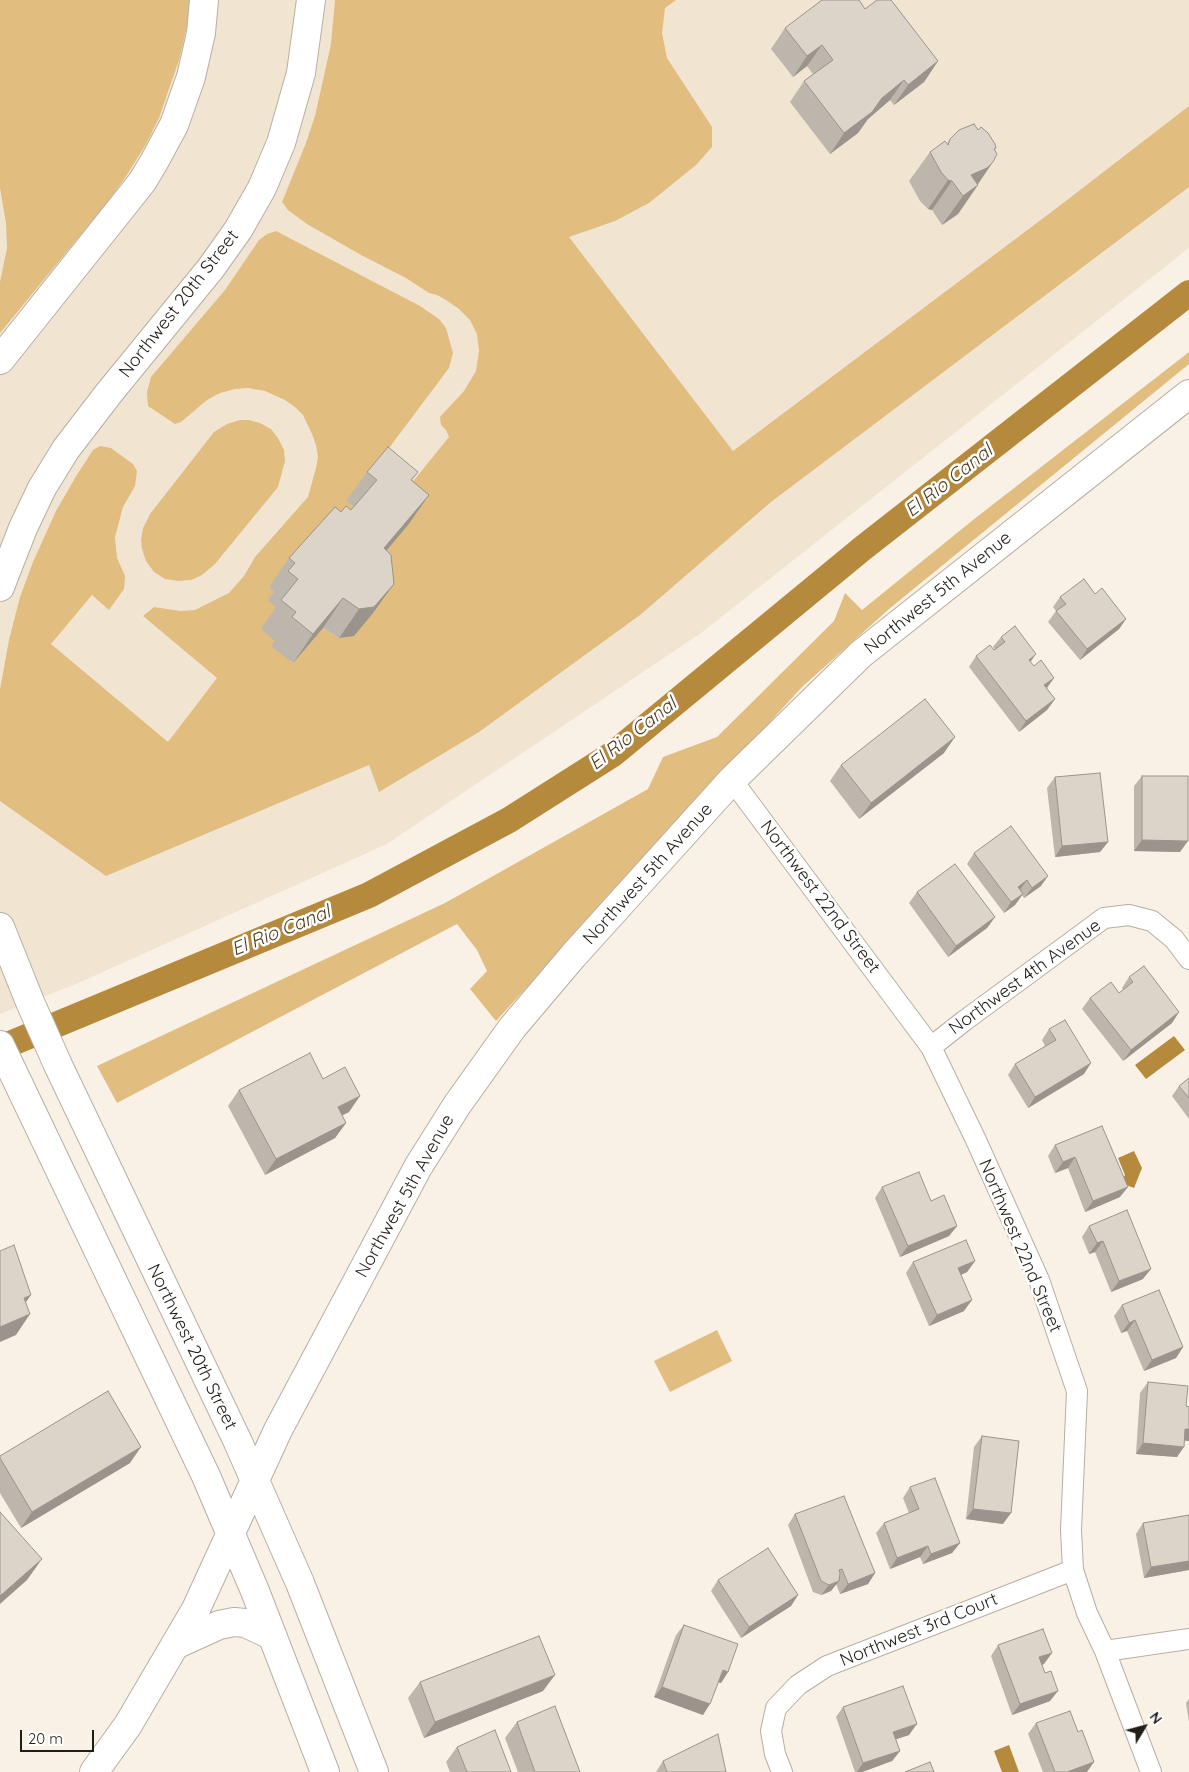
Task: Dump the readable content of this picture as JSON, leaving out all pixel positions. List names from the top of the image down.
{
  "streets": {
    "street": [
      "Northwest 20th Street",
      "Northwest 5th Avenue",
      "Northwest 22nd Street",
      "Northwest 4th Avenue",
      "Northwest 3rd Court"
    ]
  },
  "crossings": [
    ["Northwest 20th Street", "Northwest 5th Avenue"],
    ["Northwest 5th Avenue", "Northwest 22nd Street"],
    ["Northwest 22nd Street", "Northwest 4th Avenue"],
    ["Northwest 22nd Street", "Northwest 3rd Court"]
  ],
  "water": ["El Rio Canal"],
  "scale_bar": "20 m",
  "north": "top right"
}
